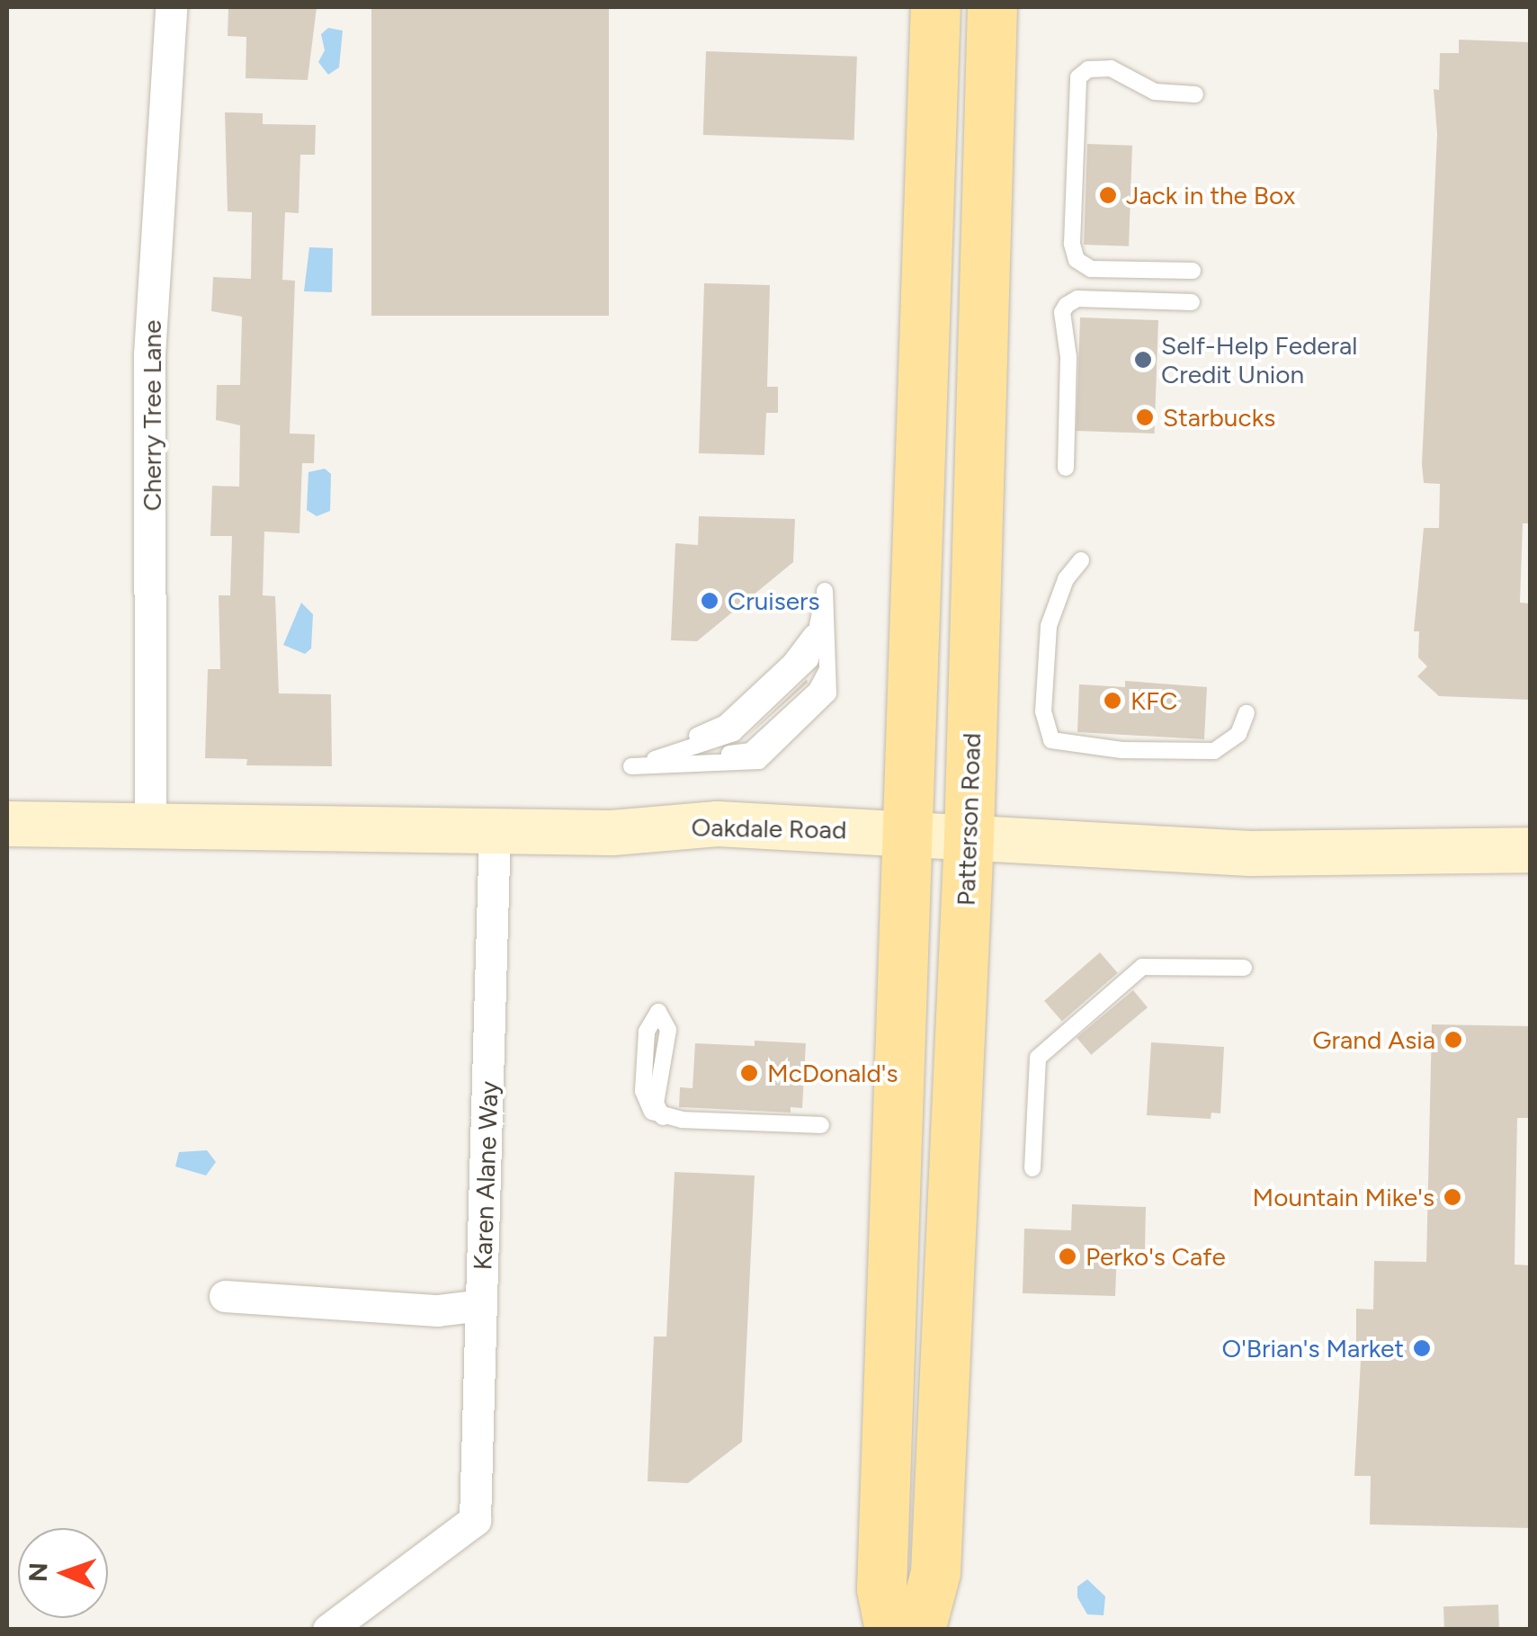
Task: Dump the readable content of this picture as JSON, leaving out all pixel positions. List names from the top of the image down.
{
  "streets": {
    "main road": ["Patterson Road"],
    "street": ["Cherry Tree Lane", "Oakdale Road", "Karen Alane Way"]
  },
  "crossings": [
    ["Cherry Tree Lane", "Oakdale Road"],
    ["Patterson Road", "Oakdale Road"],
    ["Oakdale Road", "Karen Alane Way"]
  ],
  "places": [
    "Jack in the Box",
    "Self-Help Federal Credit Union",
    "Starbucks",
    "Cruisers",
    "KFC",
    "Grand Asia",
    "McDonald's",
    "Mountain Mike's",
    "Perko's Cafe",
    "O'Brian's Market"
  ],
  "north": "left"
}
